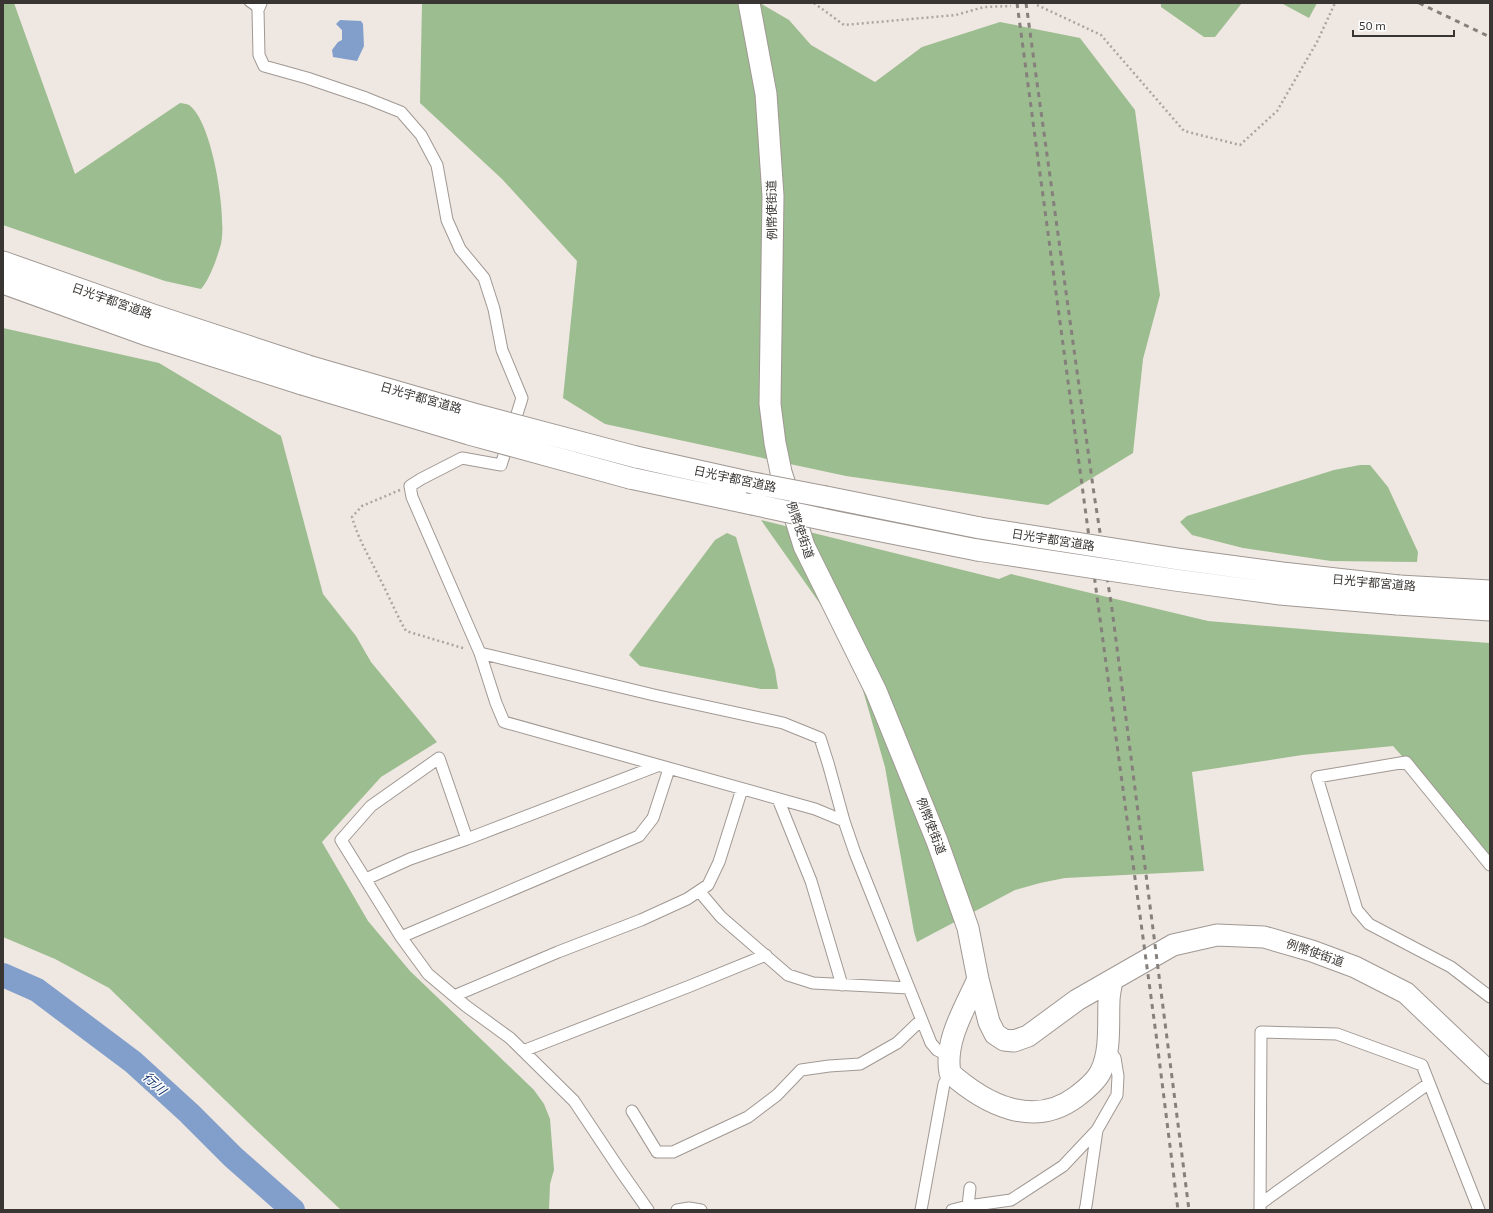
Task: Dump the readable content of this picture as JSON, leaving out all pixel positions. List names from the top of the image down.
{
  "streets": {
    "highway": ["例幣使街道", "日光宇都宮道路"]
  },
  "water": ["行川"],
  "scale_bar": "50 m"
}
